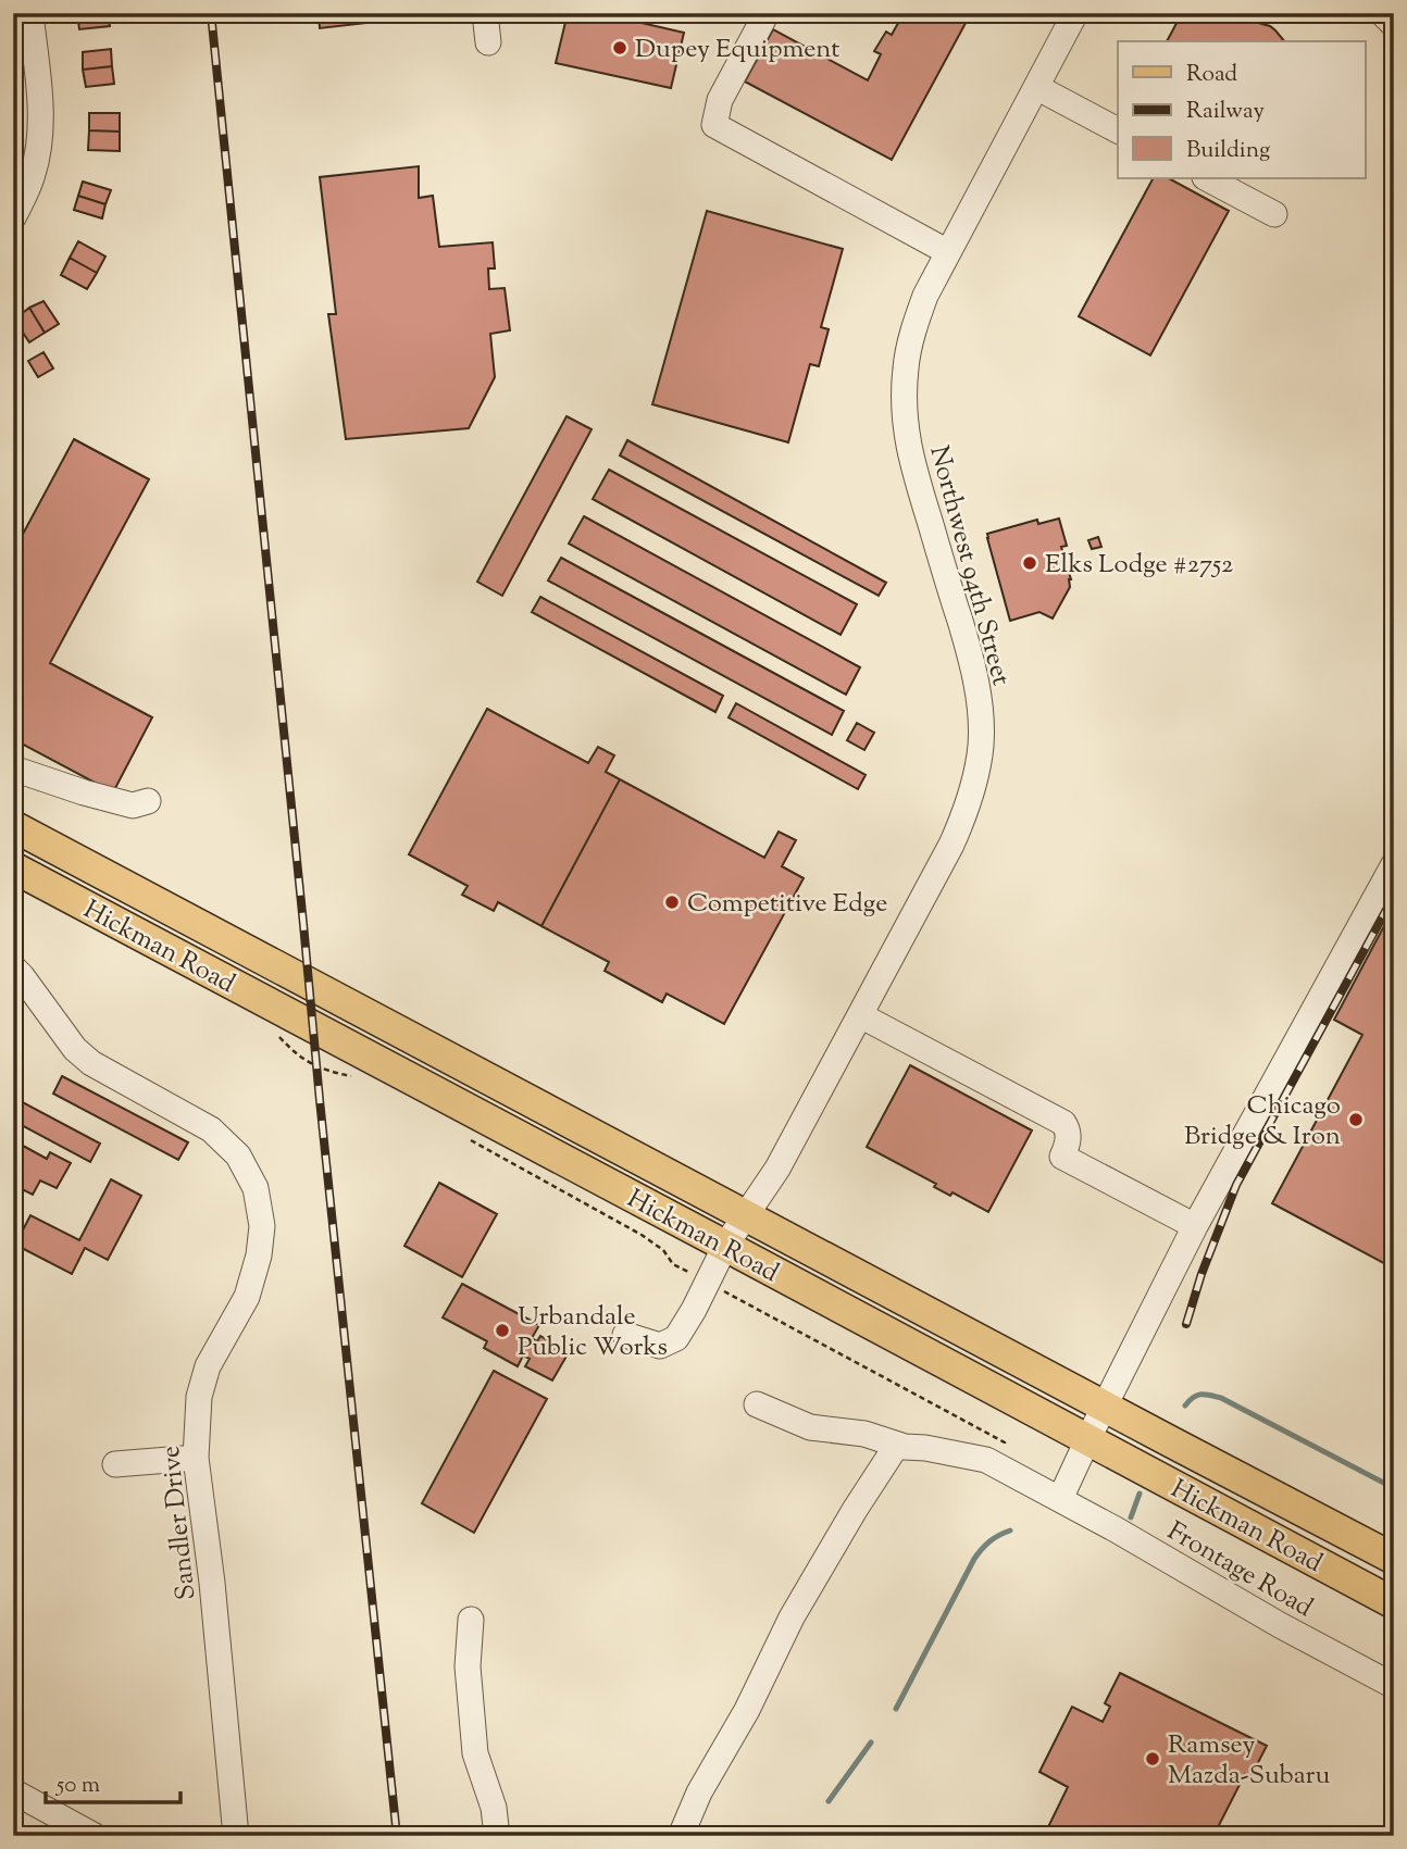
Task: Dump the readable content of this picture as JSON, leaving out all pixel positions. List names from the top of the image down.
{
  "streets": {
    "main road": ["Hickman Road"],
    "street": ["Northwest 94th Street", "Sandler Drive", "Frontage Road"]
  },
  "crossings": [
    ["Northwest 94th Street", "Hickman Road"]
  ],
  "places": [
    "Dupey Equipment",
    "Elks Lodge #2752",
    "Competitive Edge",
    "Chicago Bridge & Iron",
    "Urbandale Public Works",
    "Ramsey Mazda-Subaru"
  ],
  "legend": ["Road", "Railway", "Building"],
  "scale_bar": "50 m"
}
